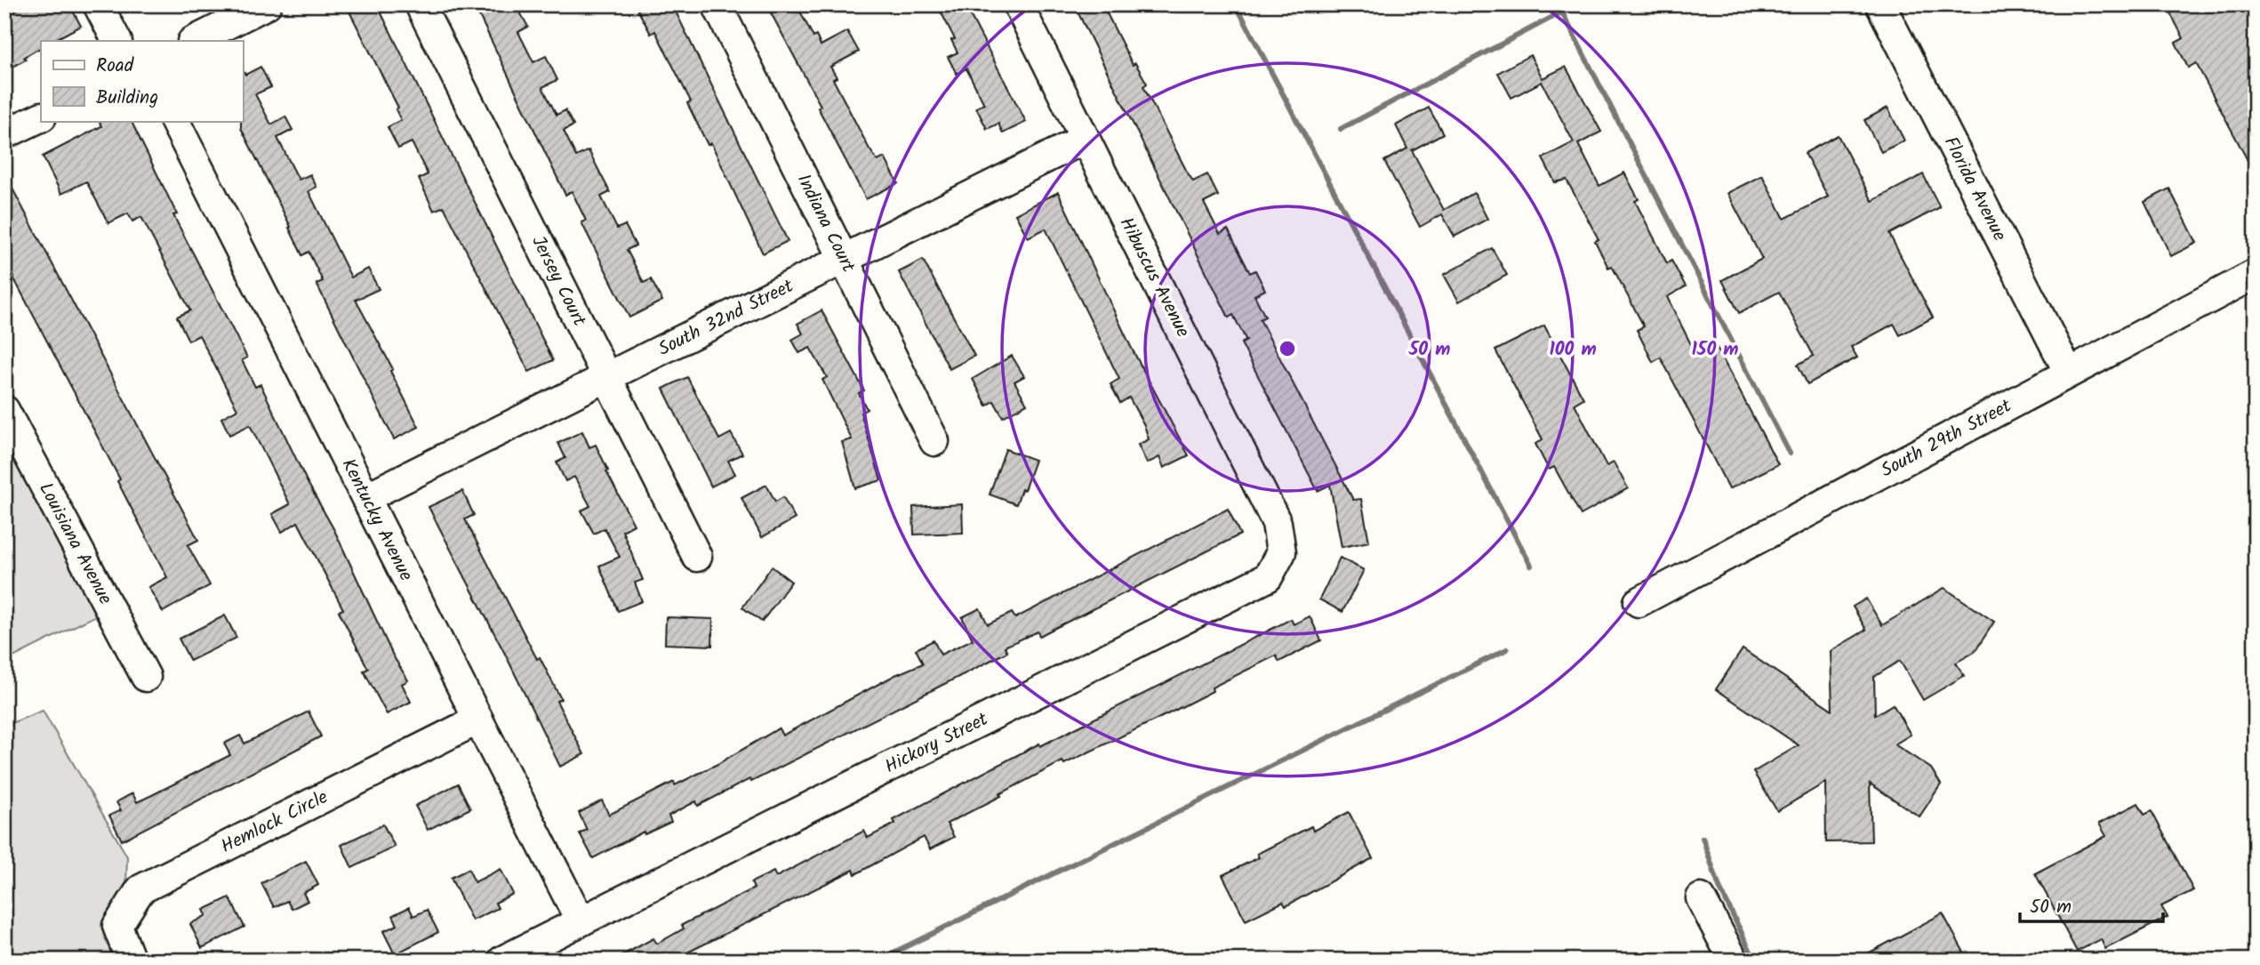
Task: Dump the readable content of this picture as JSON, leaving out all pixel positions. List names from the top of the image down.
{
  "streets": {
    "street": [
      "Florida Avenue",
      "Indiana Court",
      "Hibuscus Avenue",
      "Jersey Court",
      "South 32nd Street",
      "South 29th Street",
      "Kentucky Avenue",
      "Louisiana Avenue",
      "Hickory Street",
      "Hemlock Circle"
    ]
  },
  "crossings": [
    ["Florida Avenue", "South 29th Street"],
    ["Indiana Court", "South 32nd Street"],
    ["Hibuscus Avenue", "South 32nd Street"],
    ["Hibuscus Avenue", "Hickory Street"],
    ["Jersey Court", "South 32nd Street"],
    ["South 32nd Street", "Kentucky Avenue"],
    ["Kentucky Avenue", "Hickory Street"],
    ["Kentucky Avenue", "Hemlock Circle"]
  ],
  "legend": ["Road", "Building"],
  "scale_bar": "50 m",
  "rings": ["50 m", "100 m", "150 m"]
}
